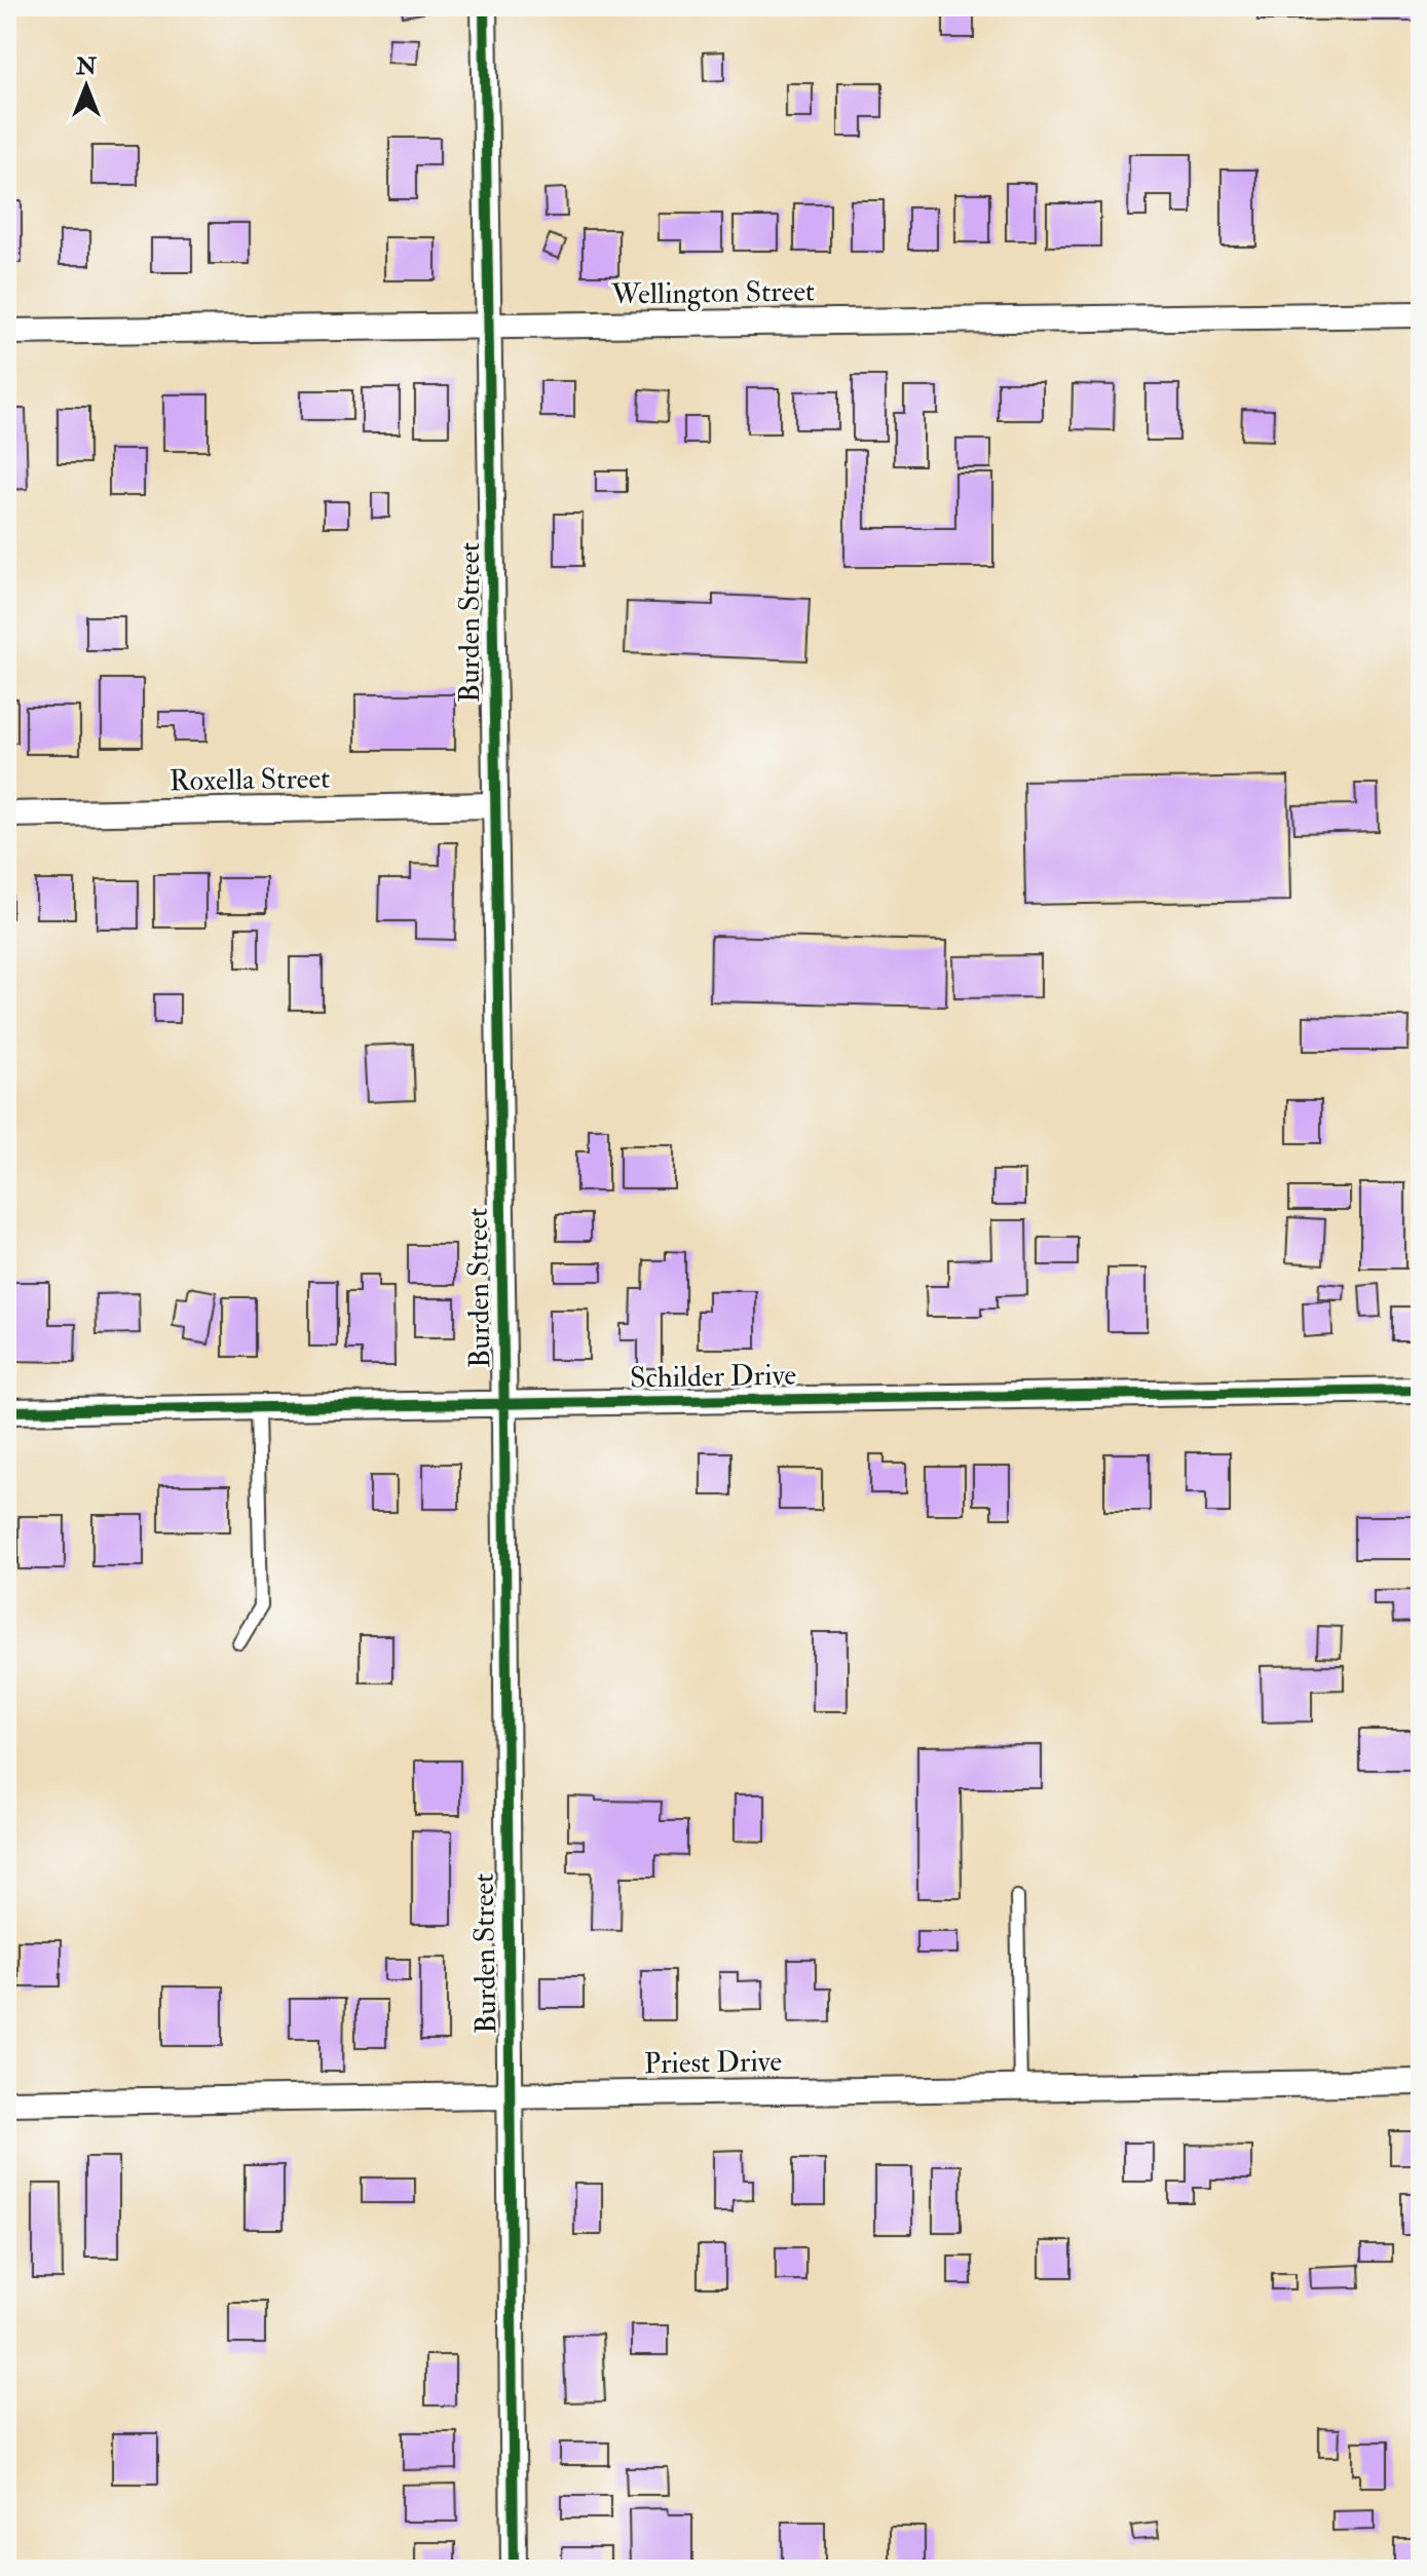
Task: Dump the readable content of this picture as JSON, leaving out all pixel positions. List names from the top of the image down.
{
  "streets": {
    "street": [
      "Wellington Street",
      "Burden Street",
      "Roxella Street",
      "Schilder Drive",
      "Priest Drive"
    ]
  },
  "crossings": [
    ["Wellington Street", "Burden Street"],
    ["Burden Street", "Roxella Street"],
    ["Burden Street", "Schilder Drive"],
    ["Burden Street", "Priest Drive"]
  ],
  "north": "top"
}
